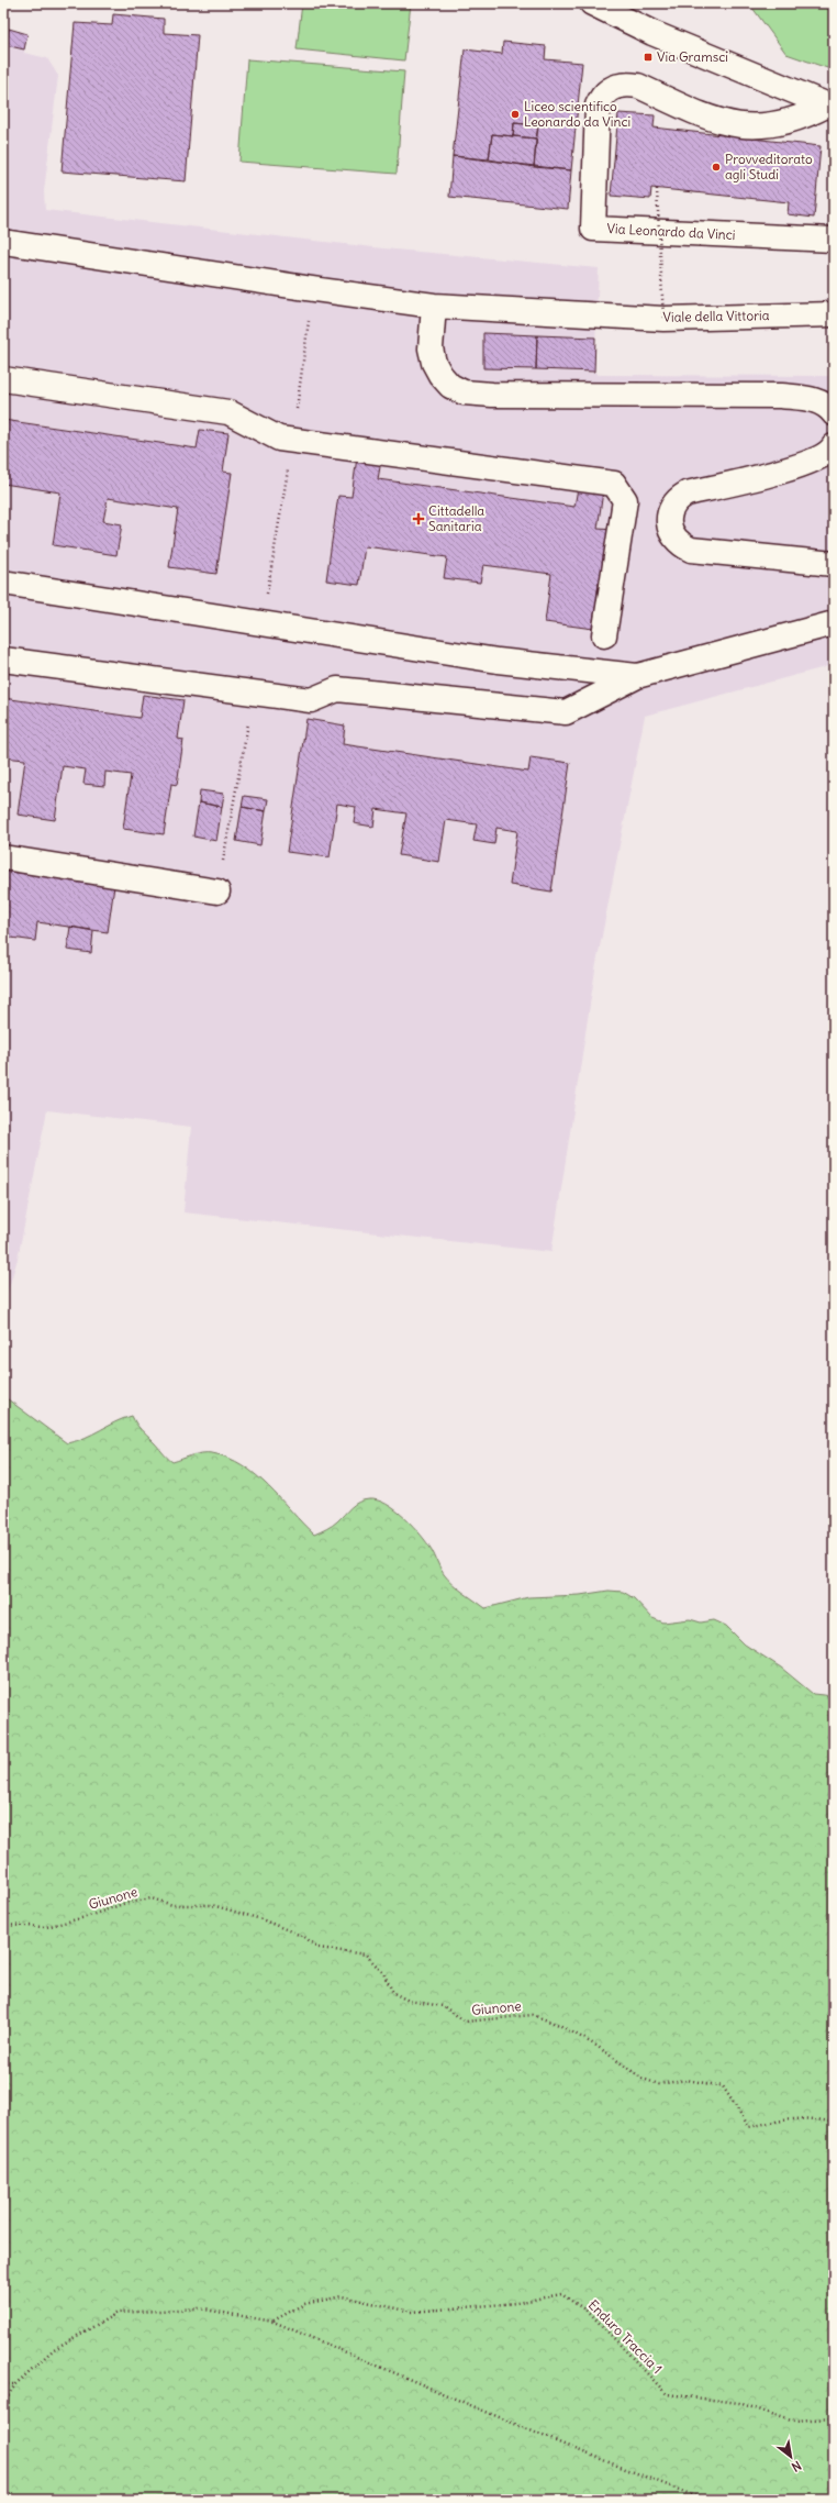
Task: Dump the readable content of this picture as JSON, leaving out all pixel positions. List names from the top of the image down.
{
  "streets": {
    "street": ["Via Leonardo da Vinci", "Viale della Vittoria"],
    "path": ["Giunone", "Enduro Traccia 1"]
  },
  "places": {
    "transit": ["Via Gramsci"],
    "other": ["Liceo scientifico Leonardo da Vinci", "Provveditorato agli Studi"],
    "health": ["Cittadella Sanitaria"]
  },
  "north": "bottom right"
}
